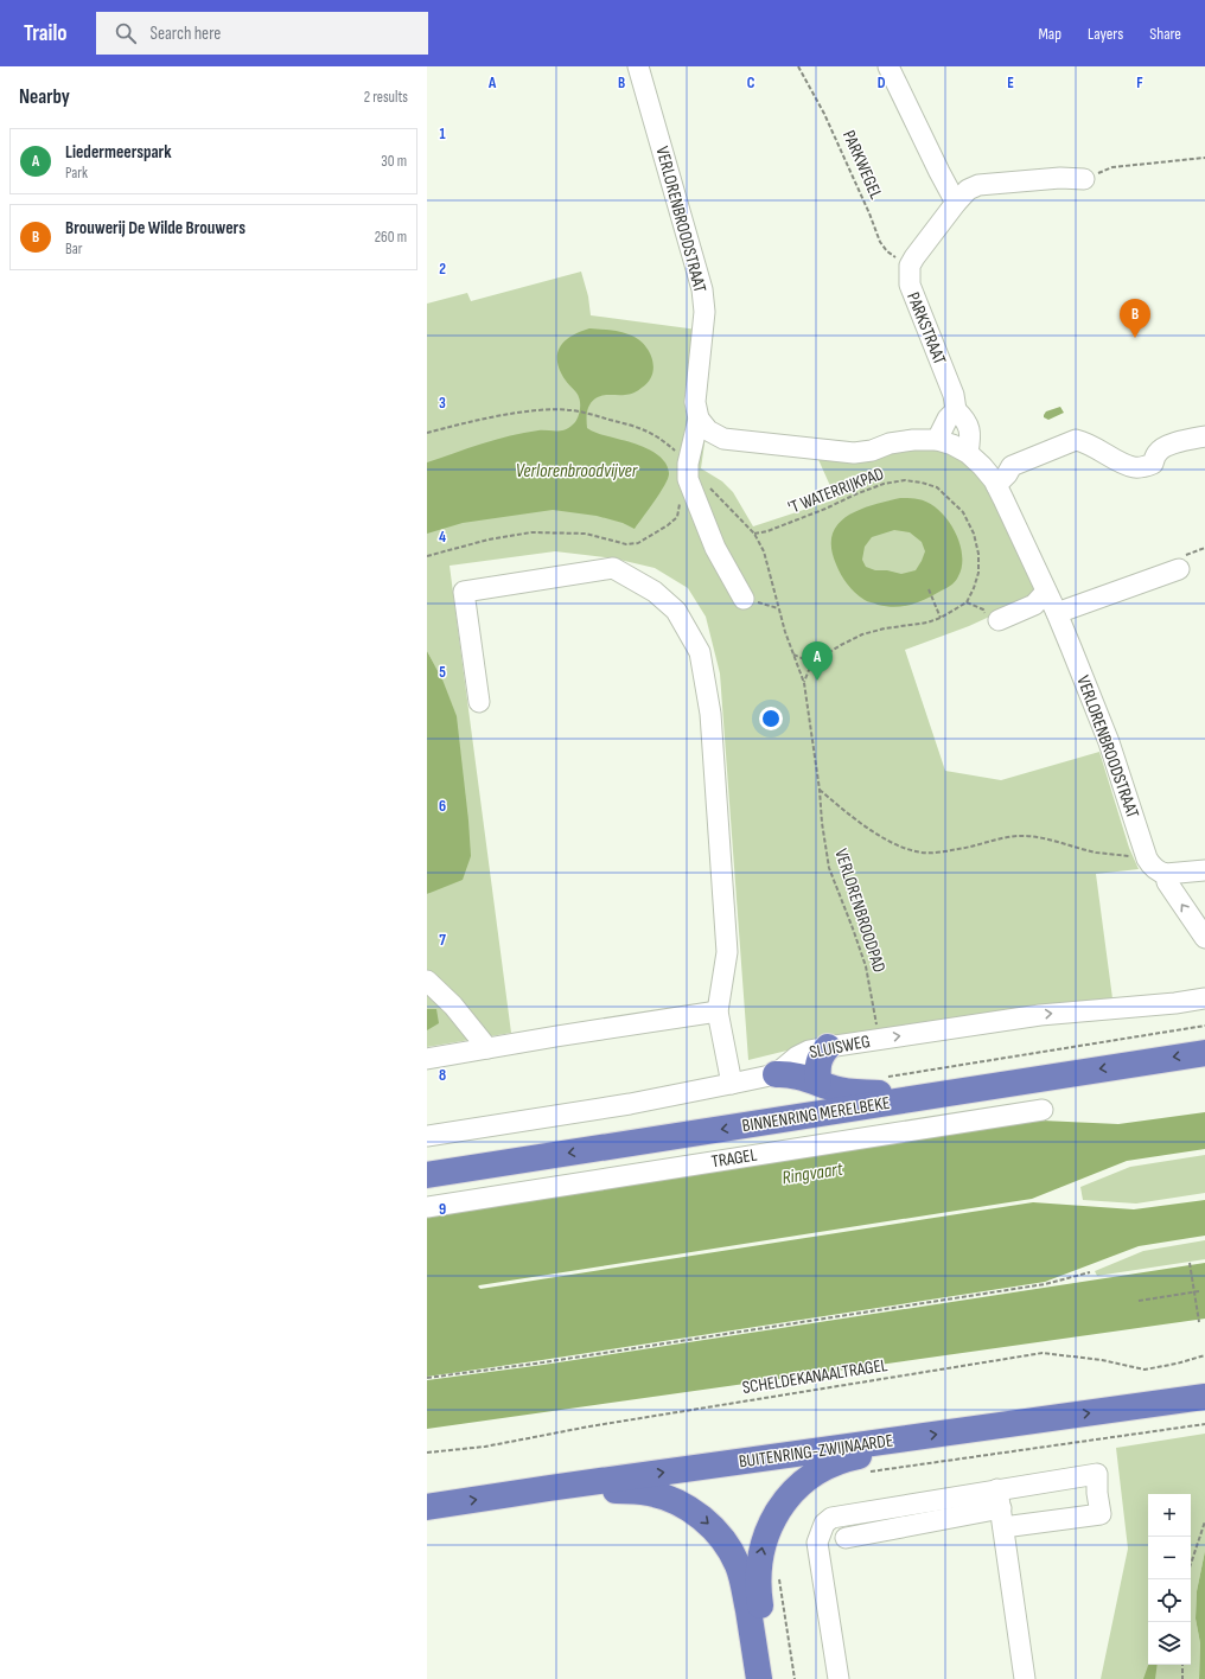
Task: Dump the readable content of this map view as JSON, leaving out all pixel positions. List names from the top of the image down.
{
  "streets": {
    "highway": ["BINNENRING MERELBEKE", "BUITENRING-ZWIJNAARDE"],
    "street": [
      "VERLORENBROODSTRAAT",
      "PARKSTRAAT",
      "SLUISWEG",
      "TRAGEL"
    ],
    "path": [
      "PARKWEGEL",
      "'T WATERRIJKPAD",
      "VERLORENBROODPAD",
      "SCHELDEKANAALTRAGEL"
    ]
  },
  "crossings": [
    ["PARKWEGEL", "PARKSTRAAT"],
    ["VERLORENBROODSTRAAT", "PARKSTRAAT"],
    ["VERLORENBROODSTRAAT", "VERLORENBROODPAD"],
    ["'T WATERRIJKPAD", "VERLORENBROODPAD"],
    ["VERLORENBROODPAD", "SLUISWEG"]
  ],
  "one_way": ["SLUISWEG", "BINNENRING MERELBEKE", "BUITENRING-ZWIJNAARDE"],
  "water": ["Verlorenbroodvijver", "Ringvaart"],
  "page": {
    "header": "Trailo",
    "search": "Search here",
    "nav": ["Map", "Layers", "Share"],
    "heading": ["Nearby", "2 results"],
    "list": [
      {
        "mark": "A",
        "name": "Liedermeerspark",
        "note": "Park",
        "value": "30 m"
      },
      {
        "mark": "B",
        "name": "Brouwerij De Wilde Brouwers",
        "note": "Bar",
        "value": "260 m"
      }
    ],
    "pins": ["B", "A"],
    "map_buttons": ["+", "−"]
  },
  "grid": {
    "columns": [
      "A",
      "B",
      "C",
      "D",
      "E",
      "F"
    ],
    "rows": [
      "1",
      "2",
      "3",
      "4",
      "5",
      "6",
      "7",
      "8",
      "9"
    ]
  }
}
